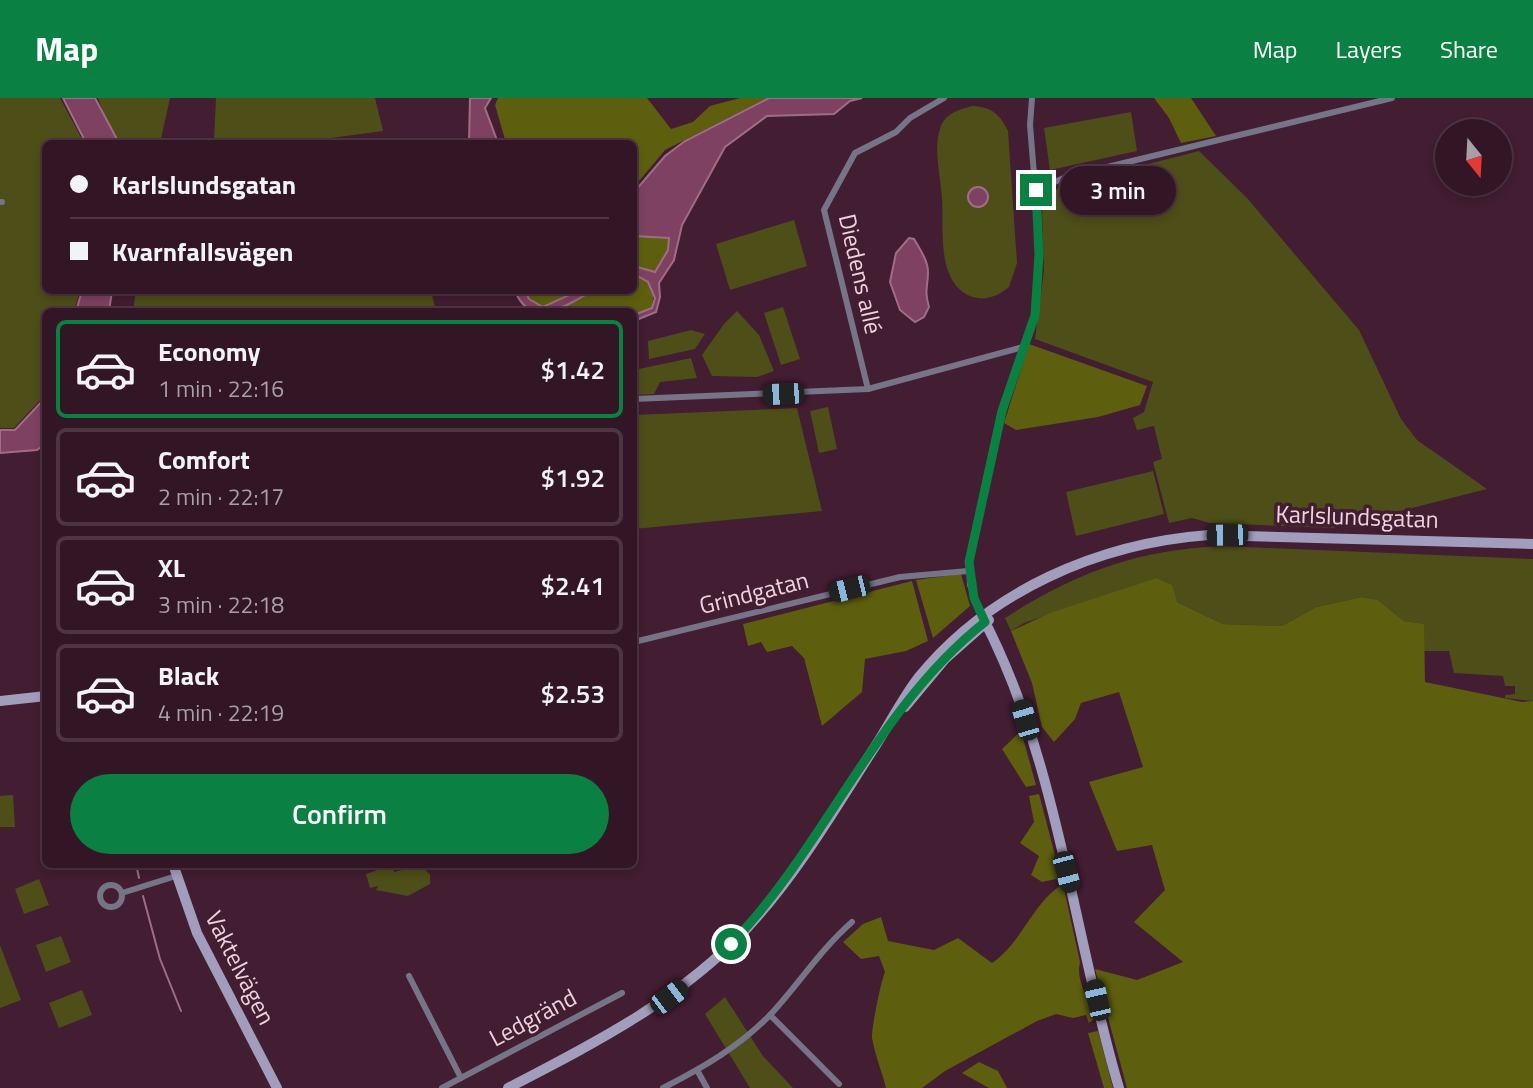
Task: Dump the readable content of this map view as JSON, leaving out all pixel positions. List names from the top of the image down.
{
  "streets": {
    "main road": ["Karlslundsgatan", "Vaktelvägen"],
    "street": ["Diedens allé", "Grindgatan", "Ledgränd"]
  },
  "north": "bottom",
  "page": {
    "header": "Map",
    "nav": ["Map", "Layers", "Share"],
    "banner": ["Karlslundsgatan", "Kvarnfallsvägen"],
    "bubble": "3 min",
    "list": [
      {
        "name": "Economy",
        "note": "1 min · 22:16",
        "value": "$1.42"
      },
      {
        "name": "Comfort",
        "note": "2 min · 22:17",
        "value": "$1.92"
      },
      {
        "name": "XL",
        "note": "3 min · 22:18",
        "value": "$2.41"
      },
      {
        "name": "Black",
        "note": "4 min · 22:19",
        "value": "$2.53"
      }
    ],
    "buttons": "Confirm"
  }
}
